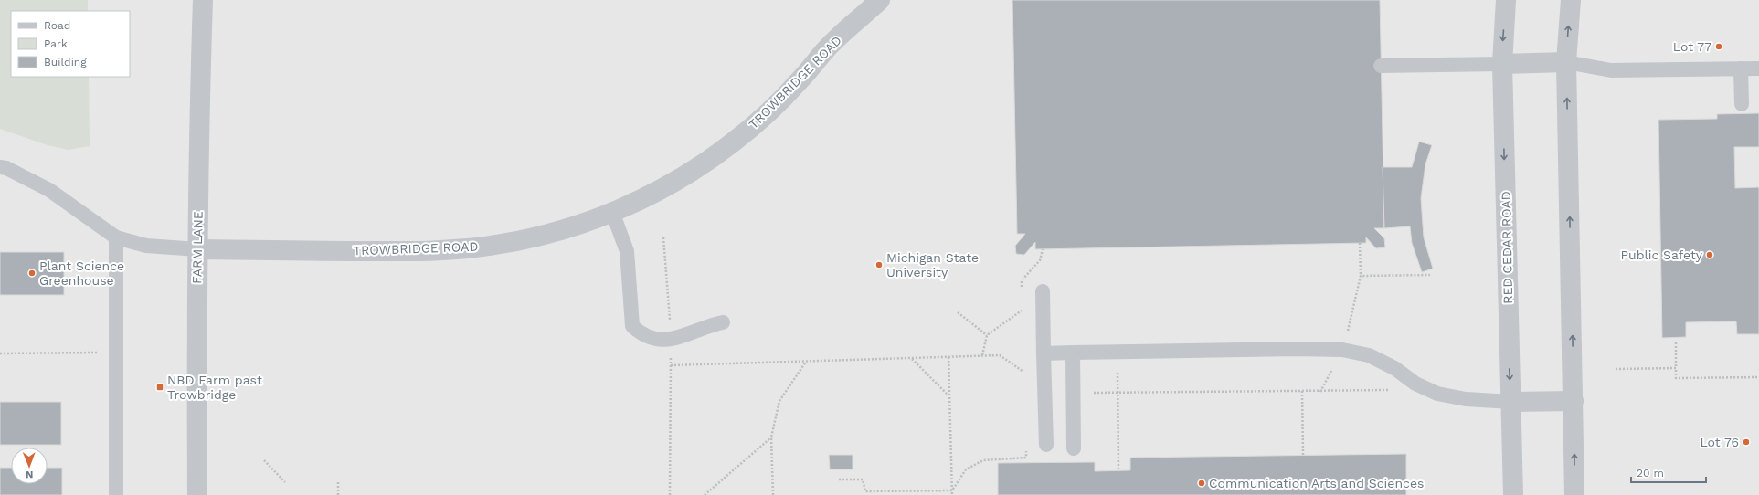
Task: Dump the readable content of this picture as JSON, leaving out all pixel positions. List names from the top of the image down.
{
  "streets": {
    "street": ["TROWBRIDGE ROAD", "FARM LANE", "RED CEDAR ROAD"]
  },
  "crossings": [
    ["TROWBRIDGE ROAD", "FARM LANE"]
  ],
  "places": {
    "other": [
      "Lot 77",
      "Public Safety",
      "Michigan State University",
      "Plant Science Greenhouse",
      "Lot 76",
      "Communication Arts and Sciences"
    ],
    "transit": ["NBD Farm past Trowbridge"]
  },
  "legend": ["Road", "Park", "Building"],
  "scale_bar": "20 m",
  "north": "bottom"
}
